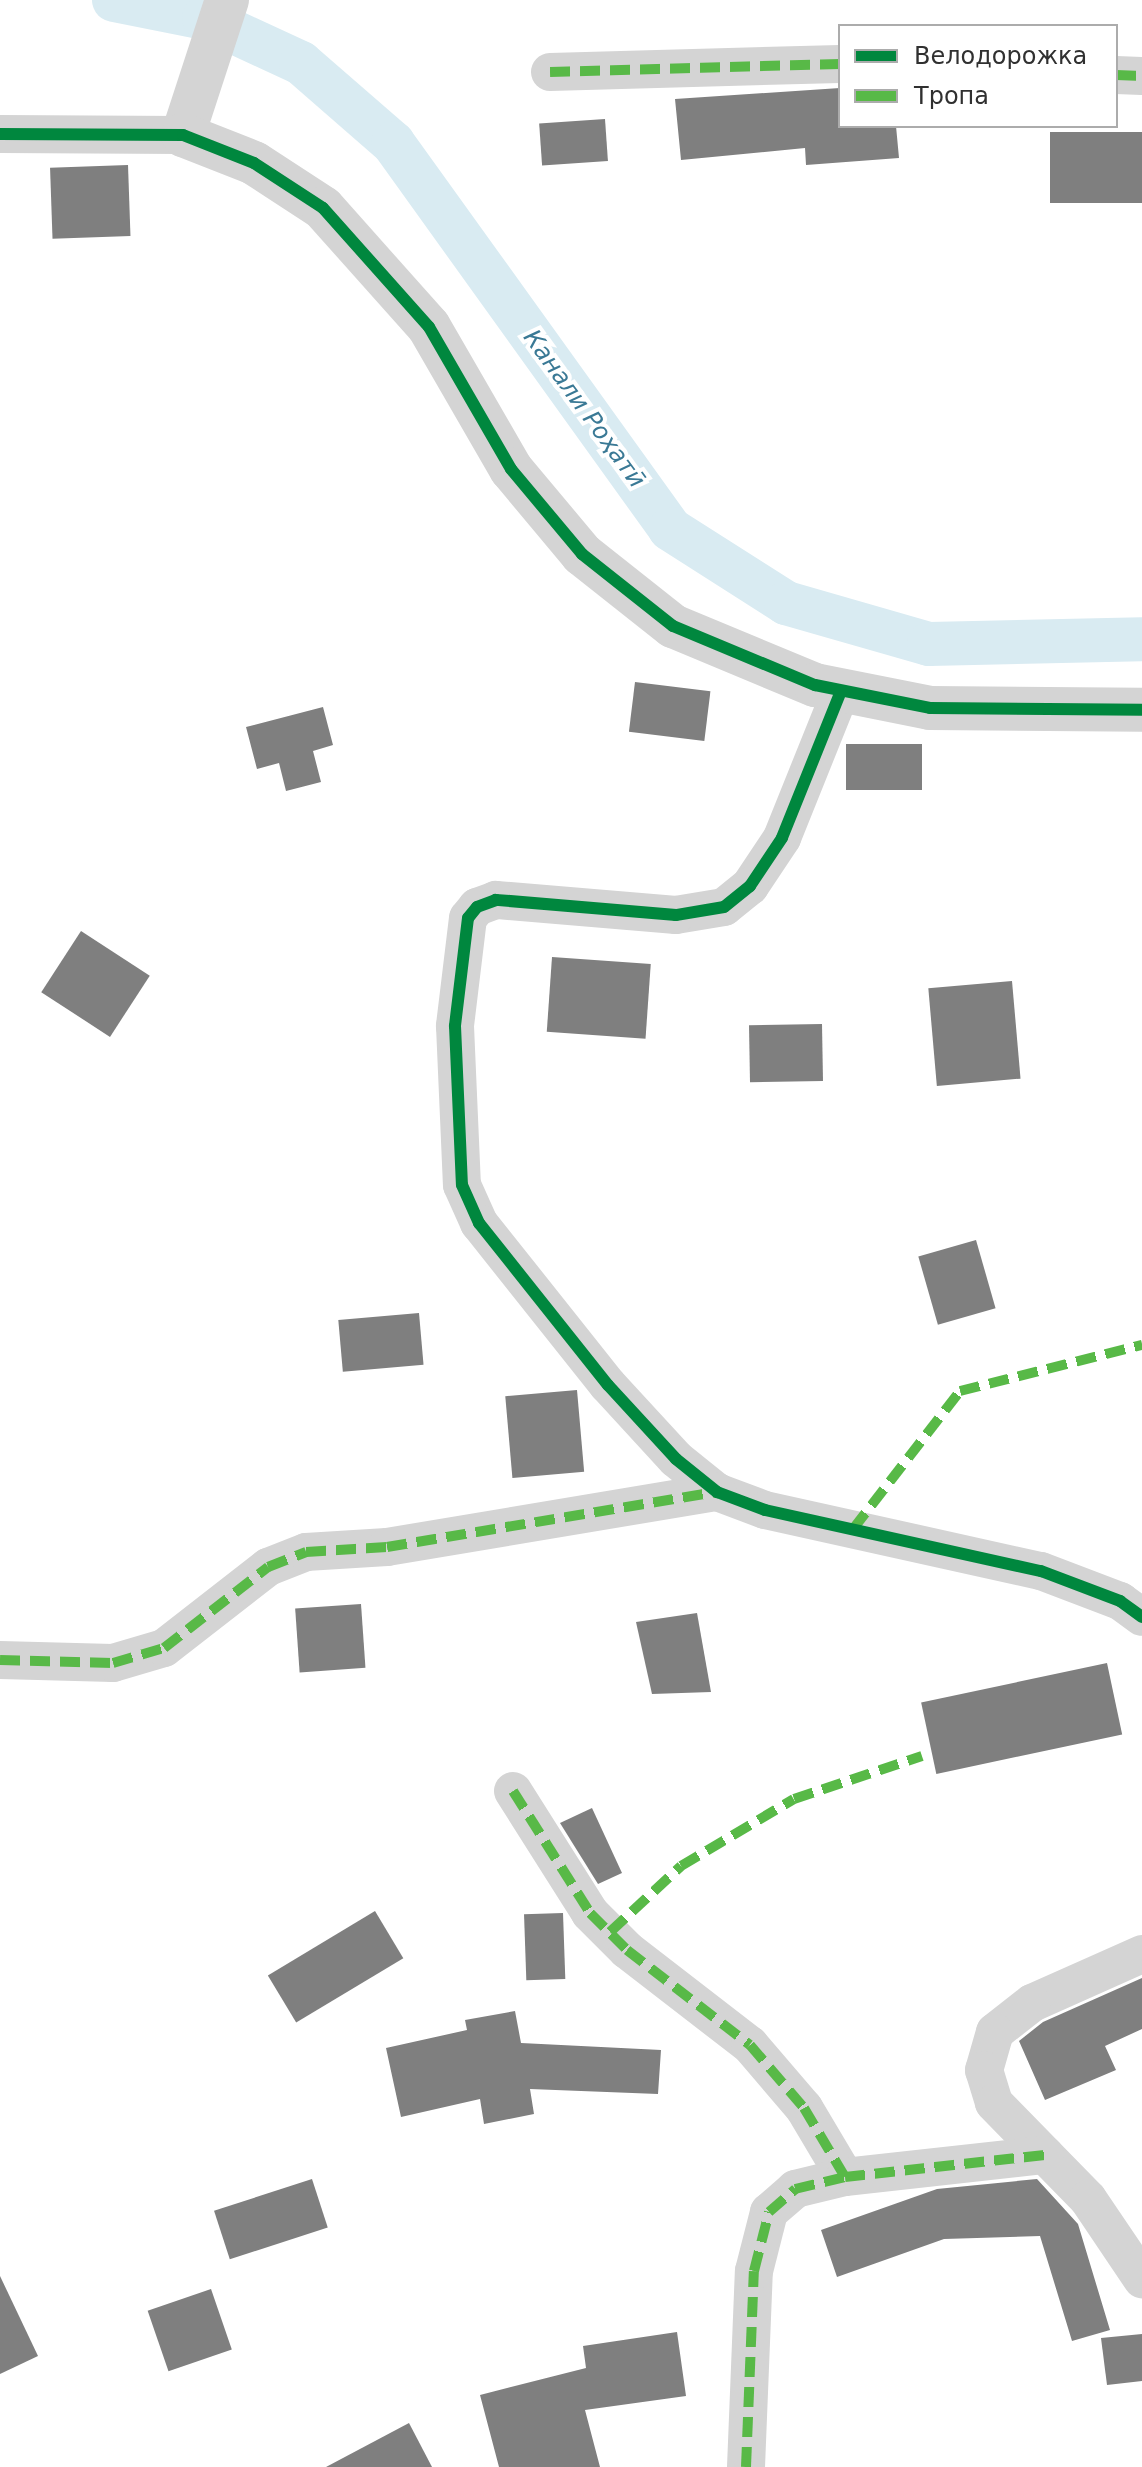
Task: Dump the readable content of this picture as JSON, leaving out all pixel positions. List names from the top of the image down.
{
  "water": ["Канали Роҳатӣ"],
  "legend": ["Велодорожка", "Тропа"]
}
